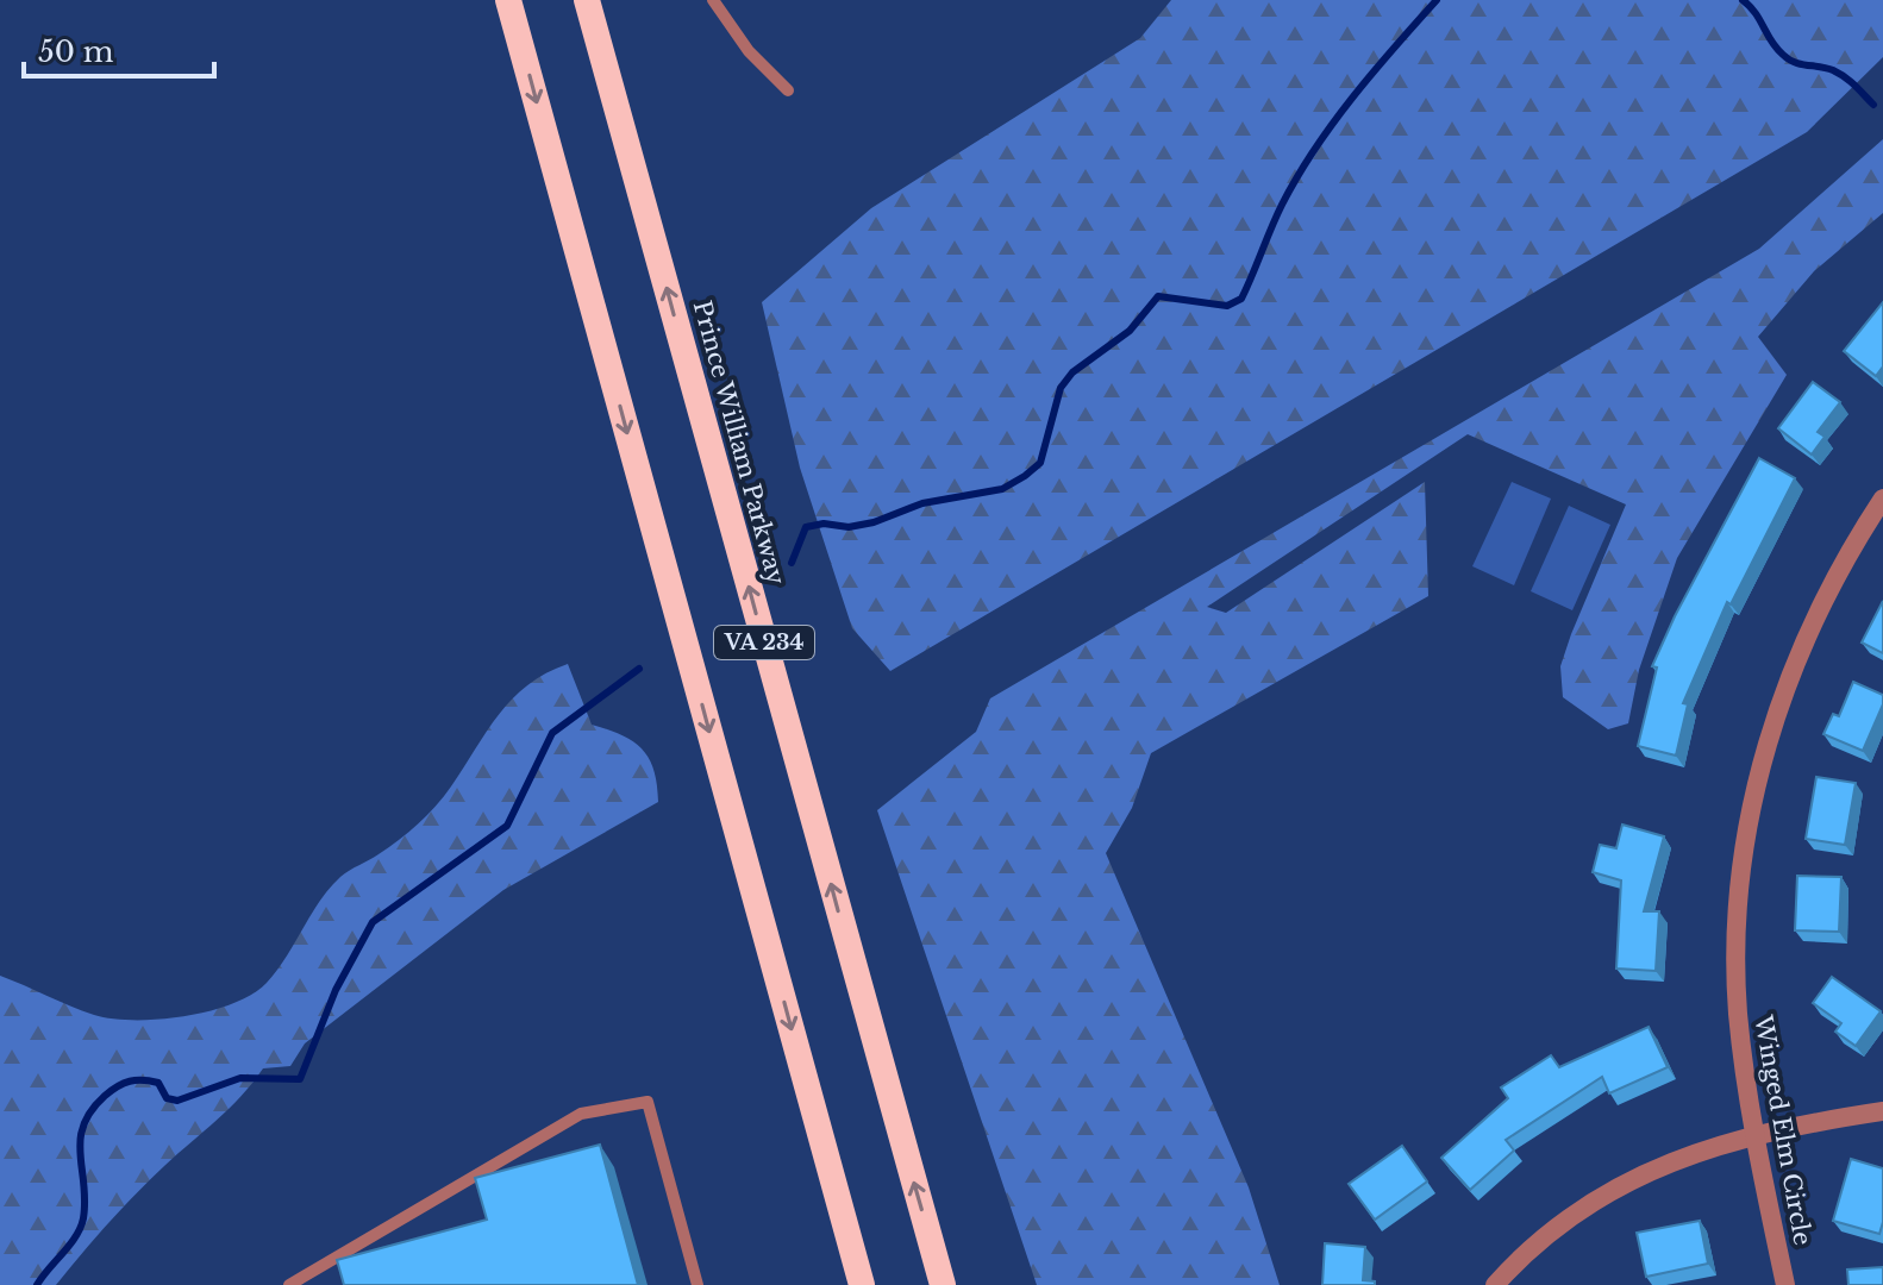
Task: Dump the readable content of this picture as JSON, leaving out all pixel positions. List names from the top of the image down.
{
  "streets": {
    "highway": ["Prince William Parkway", "VA 234"],
    "street": ["Winged Elm Circle"]
  },
  "scale_bar": "50 m"
}
